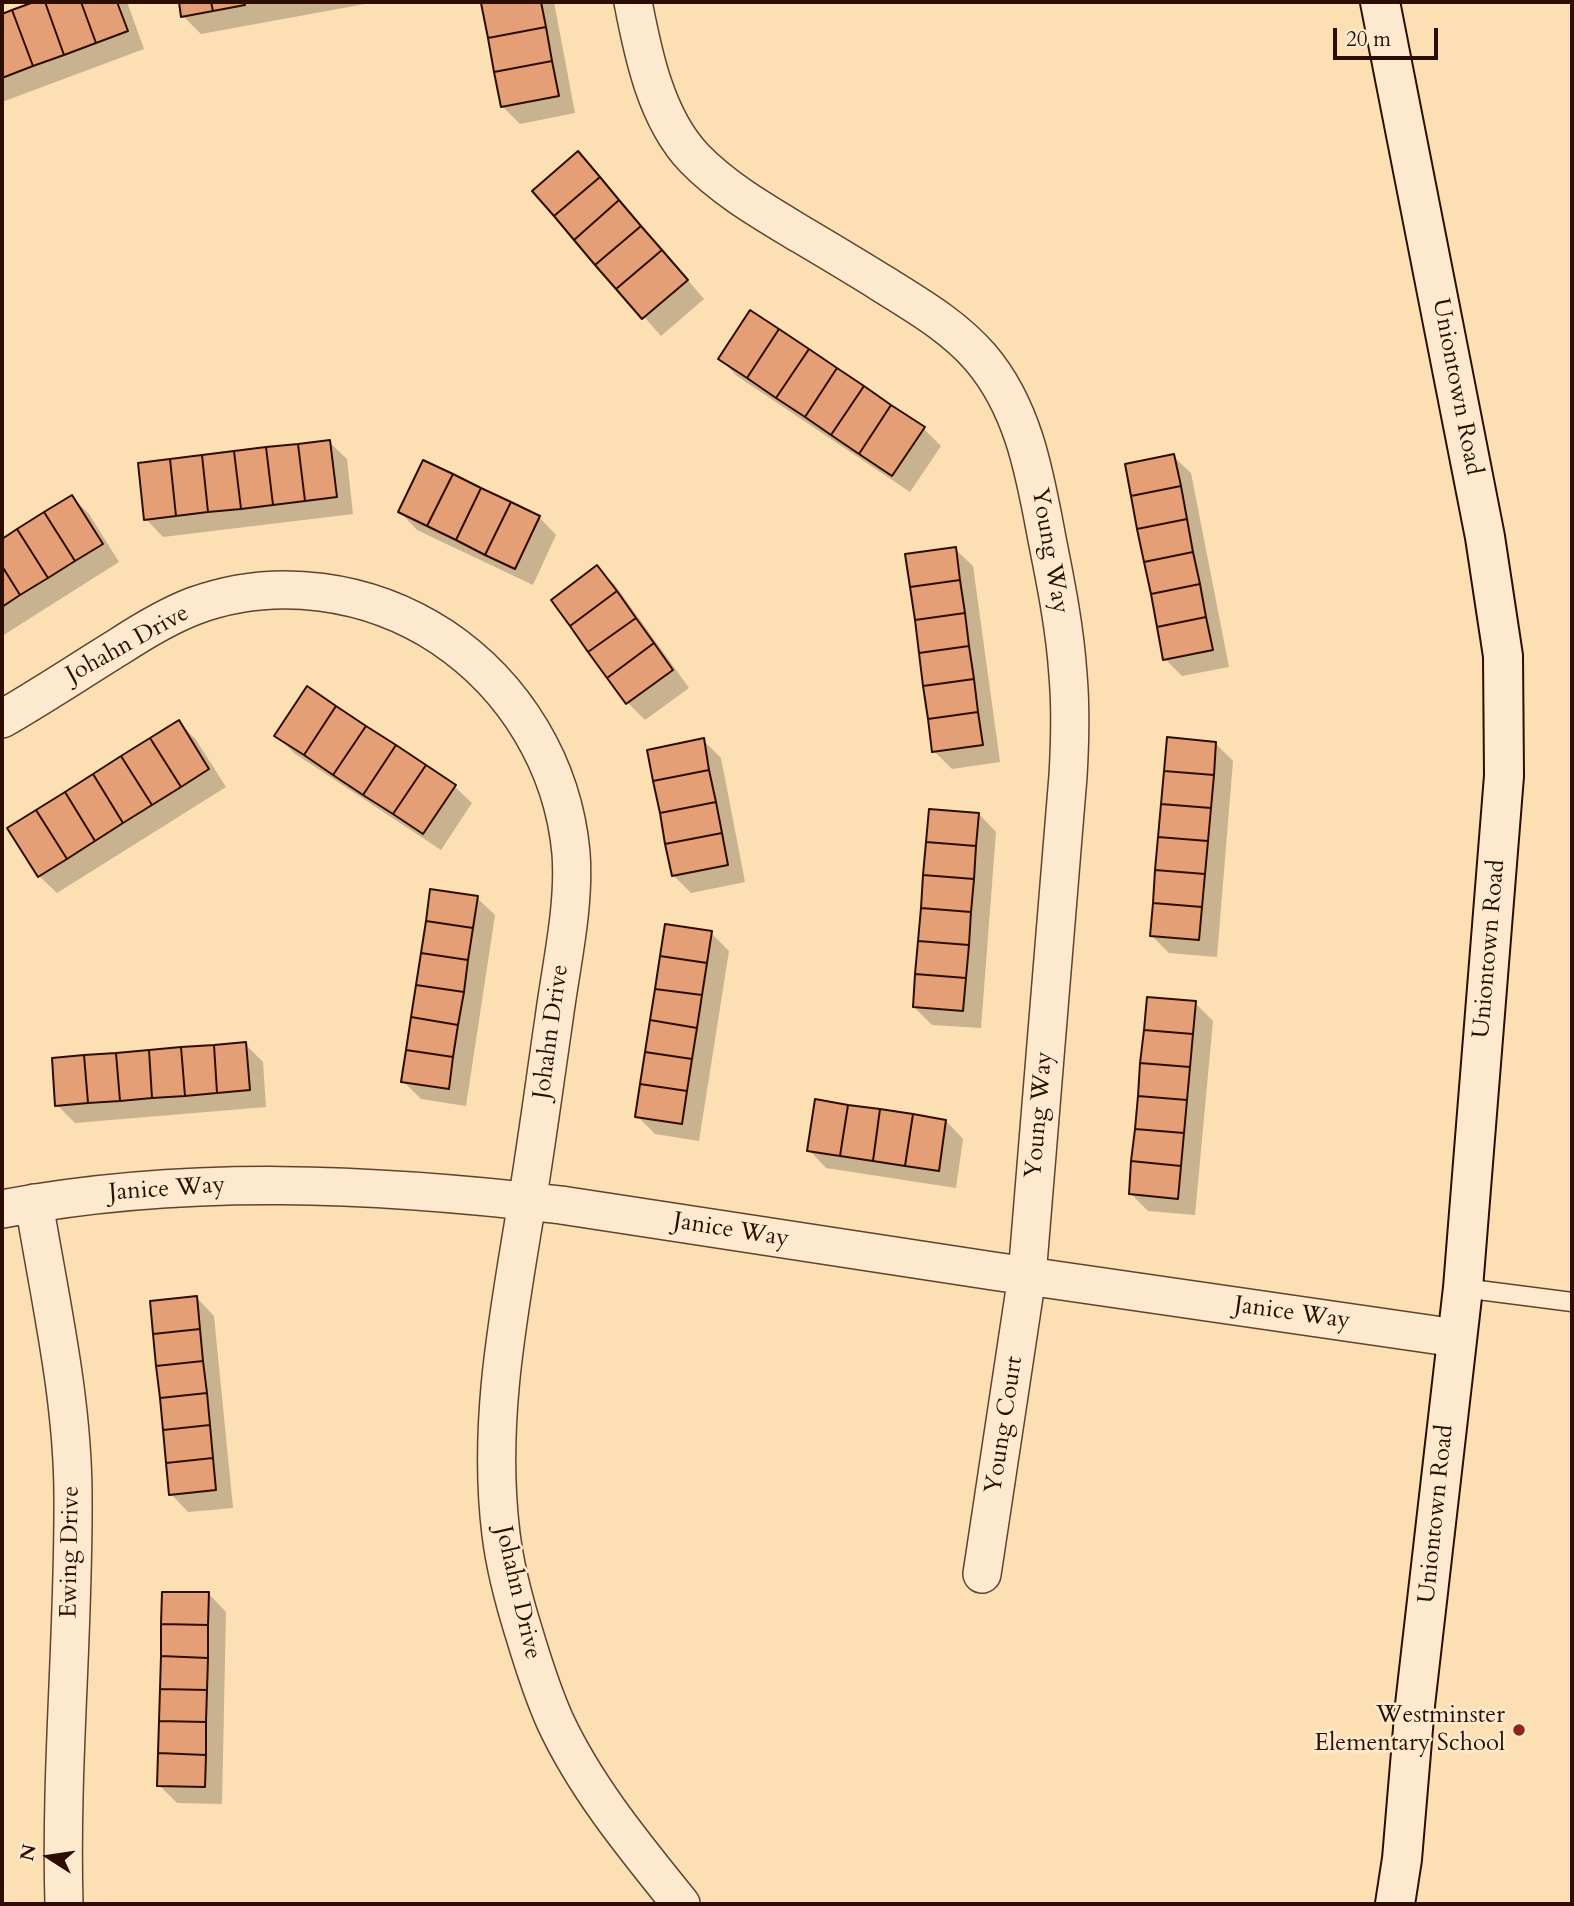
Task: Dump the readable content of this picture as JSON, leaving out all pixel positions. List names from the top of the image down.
{
  "streets": {
    "main road": ["Uniontown Road"],
    "street": [
      "Young Way",
      "Johahn Drive",
      "Janice Way",
      "Young Court",
      "Ewing Drive"
    ]
  },
  "crossings": [
    ["Uniontown Road", "Janice Way"],
    ["Young Way", "Janice Way"],
    ["Young Way", "Young Court"],
    ["Johahn Drive", "Janice Way"],
    ["Janice Way", "Young Court"],
    ["Janice Way", "Ewing Drive"]
  ],
  "places": ["Westminster Elementary School"],
  "scale_bar": "20 m",
  "north": "left"
}
